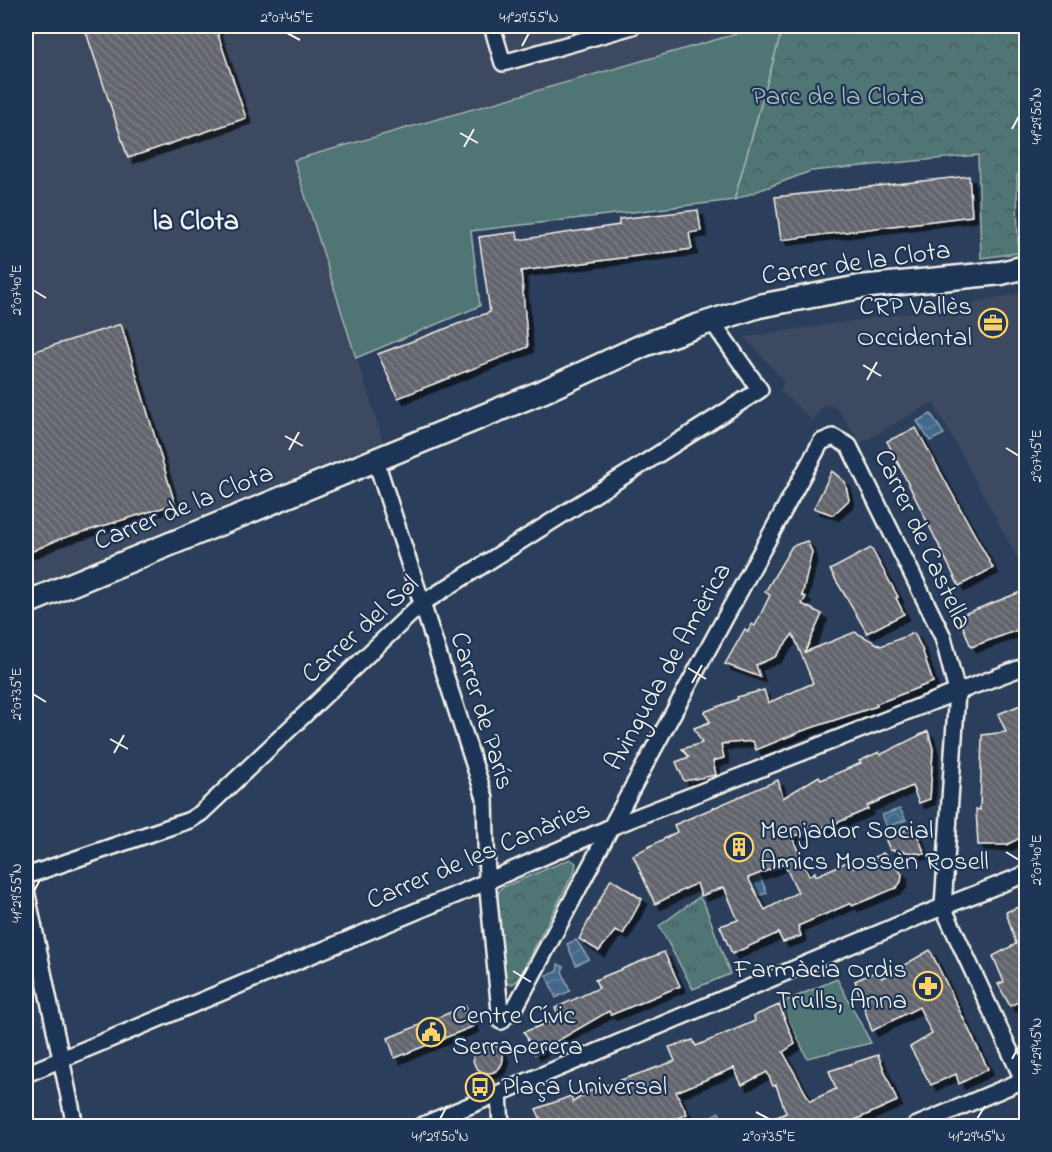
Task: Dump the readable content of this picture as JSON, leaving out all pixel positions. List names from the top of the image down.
{
  "streets": {
    "street": [
      "Carrer de la Clota",
      "Carrer de Castella",
      "Carrer del Sol",
      "Avinguda de Amèrica",
      "Carrer de París",
      "Carrer de les Canàries"
    ]
  },
  "crossings": [
    ["Carrer de la Clota", "Carrer del Sol"],
    ["Carrer de la Clota", "Carrer de París"],
    ["Carrer de Castella", "Avinguda de Amèrica"],
    ["Carrer de Castella", "Carrer de les Canàries"],
    ["Carrer del Sol", "Carrer de París"],
    ["Avinguda de Amèrica", "Carrer de París"],
    ["Avinguda de Amèrica", "Carrer de les Canàries"],
    ["Carrer de París", "Carrer de les Canàries"]
  ],
  "districts": ["la Clota"],
  "parks": ["Parc de la Clota"],
  "places": {
    "office": ["CRP Vallès Occidental"],
    "building": ["Menjador Social Amics Mossèn Rosell"],
    "pharmacy": ["Farmàcia Ordis Trulls, Anna"],
    "public building": ["Centre Cívic Serraperera"],
    "bus stop": ["Plaça Universal"]
  },
  "coordinates": [
    "2°07'45\"E",
    "41°29'55\"N",
    "41°29'50\"N",
    "2°07'40\"E",
    "2°07'35\"E",
    "41°29'45\"N"
  ]
}
